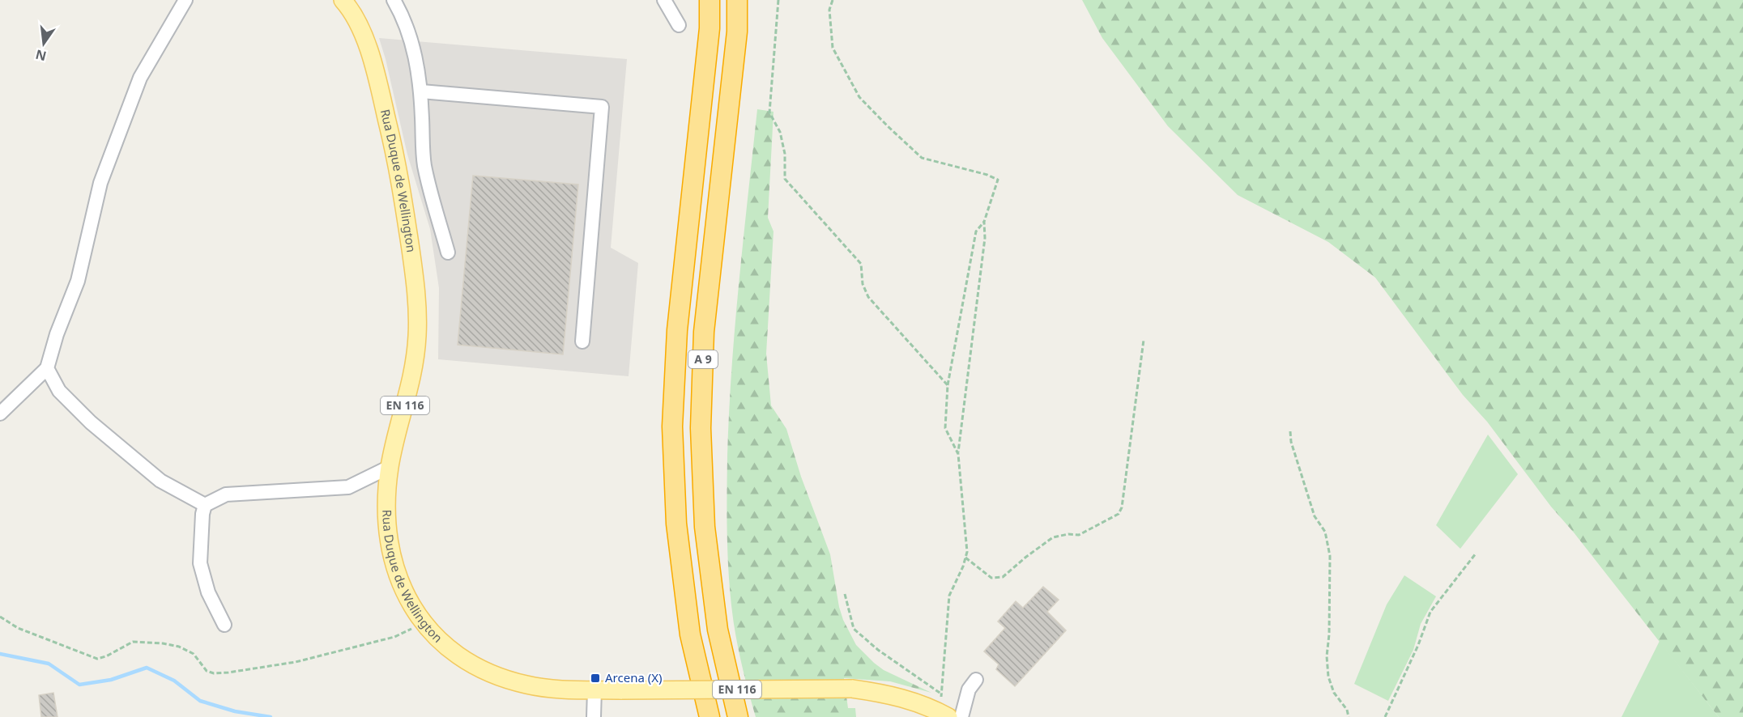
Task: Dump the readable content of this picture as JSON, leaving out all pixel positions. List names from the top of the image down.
{
  "streets": {
    "highway": ["A 9"],
    "main road": ["Rua Duque de Wellington", "EN 116"]
  },
  "places": {
    "transit": ["Arcena (X)"]
  },
  "north": "bottom"
}
